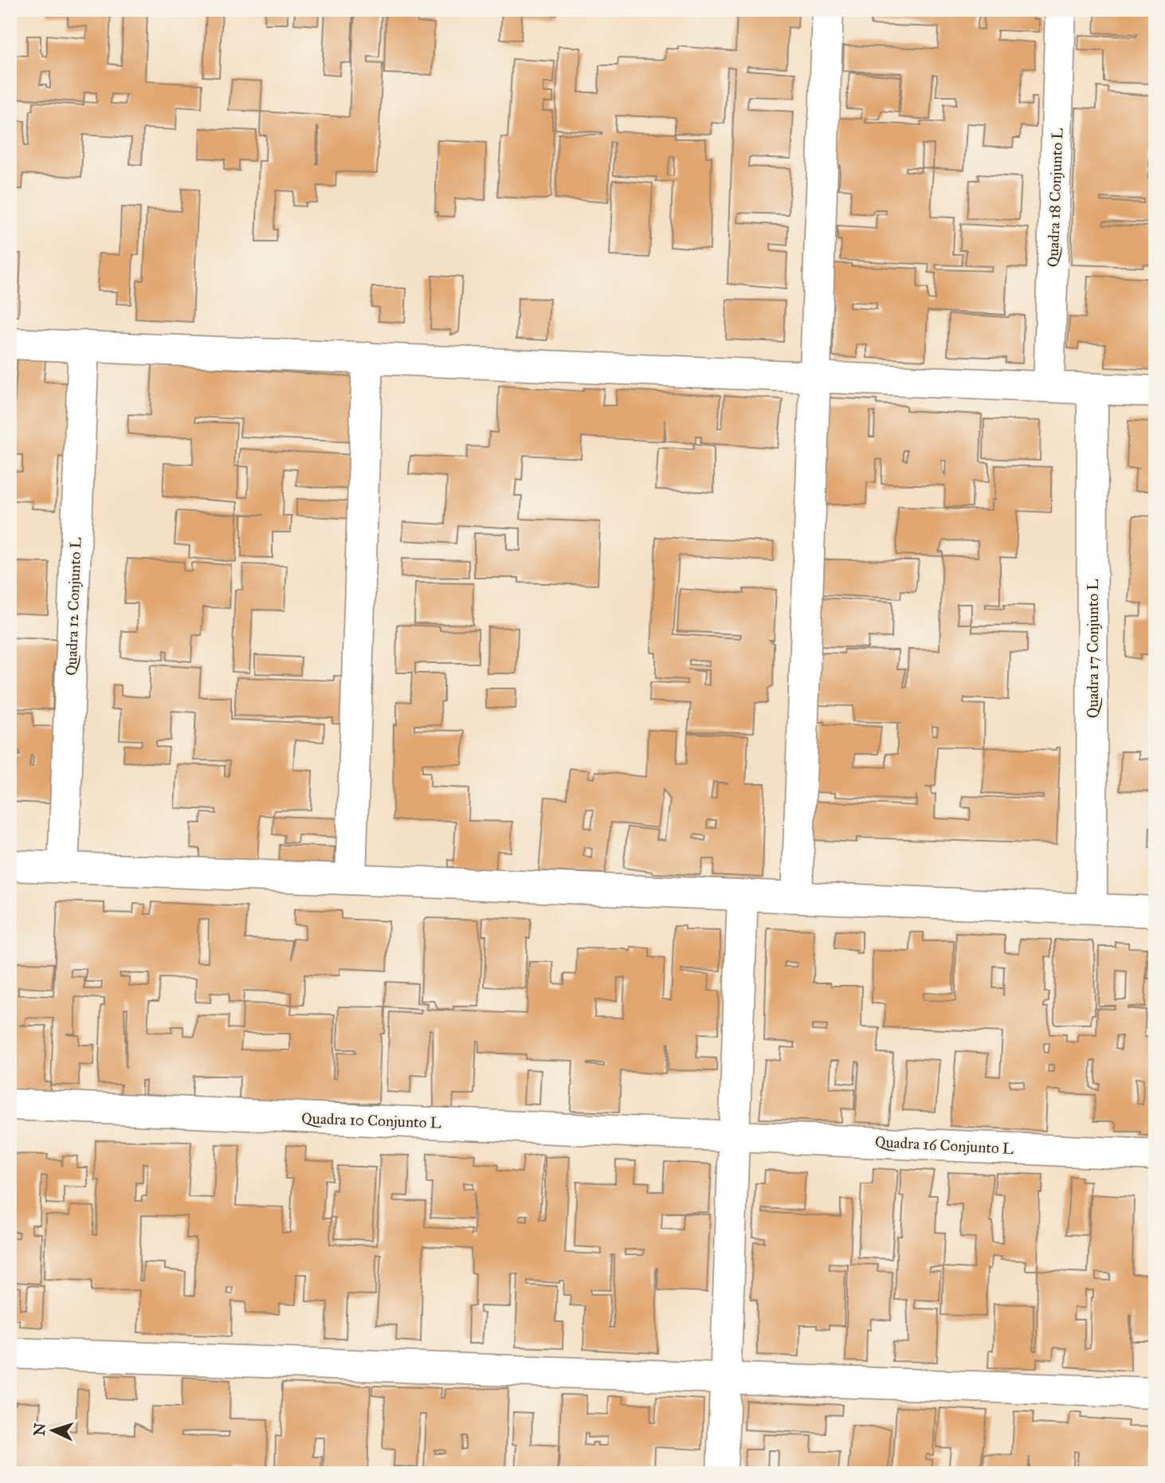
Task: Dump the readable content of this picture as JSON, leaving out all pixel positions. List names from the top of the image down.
{
  "streets": {
    "street": [
      "Quadra 18 Conjunto L",
      "Quadra 12 Conjunto L",
      "Quadra 17 Conjunto L",
      "Quadra 10 Conjunto L",
      "Quadra 16 Conjunto L"
    ]
  },
  "crossings": [
    ["Quadra 10 Conjunto L", "Quadra 16 Conjunto L"]
  ],
  "north": "left"
}
